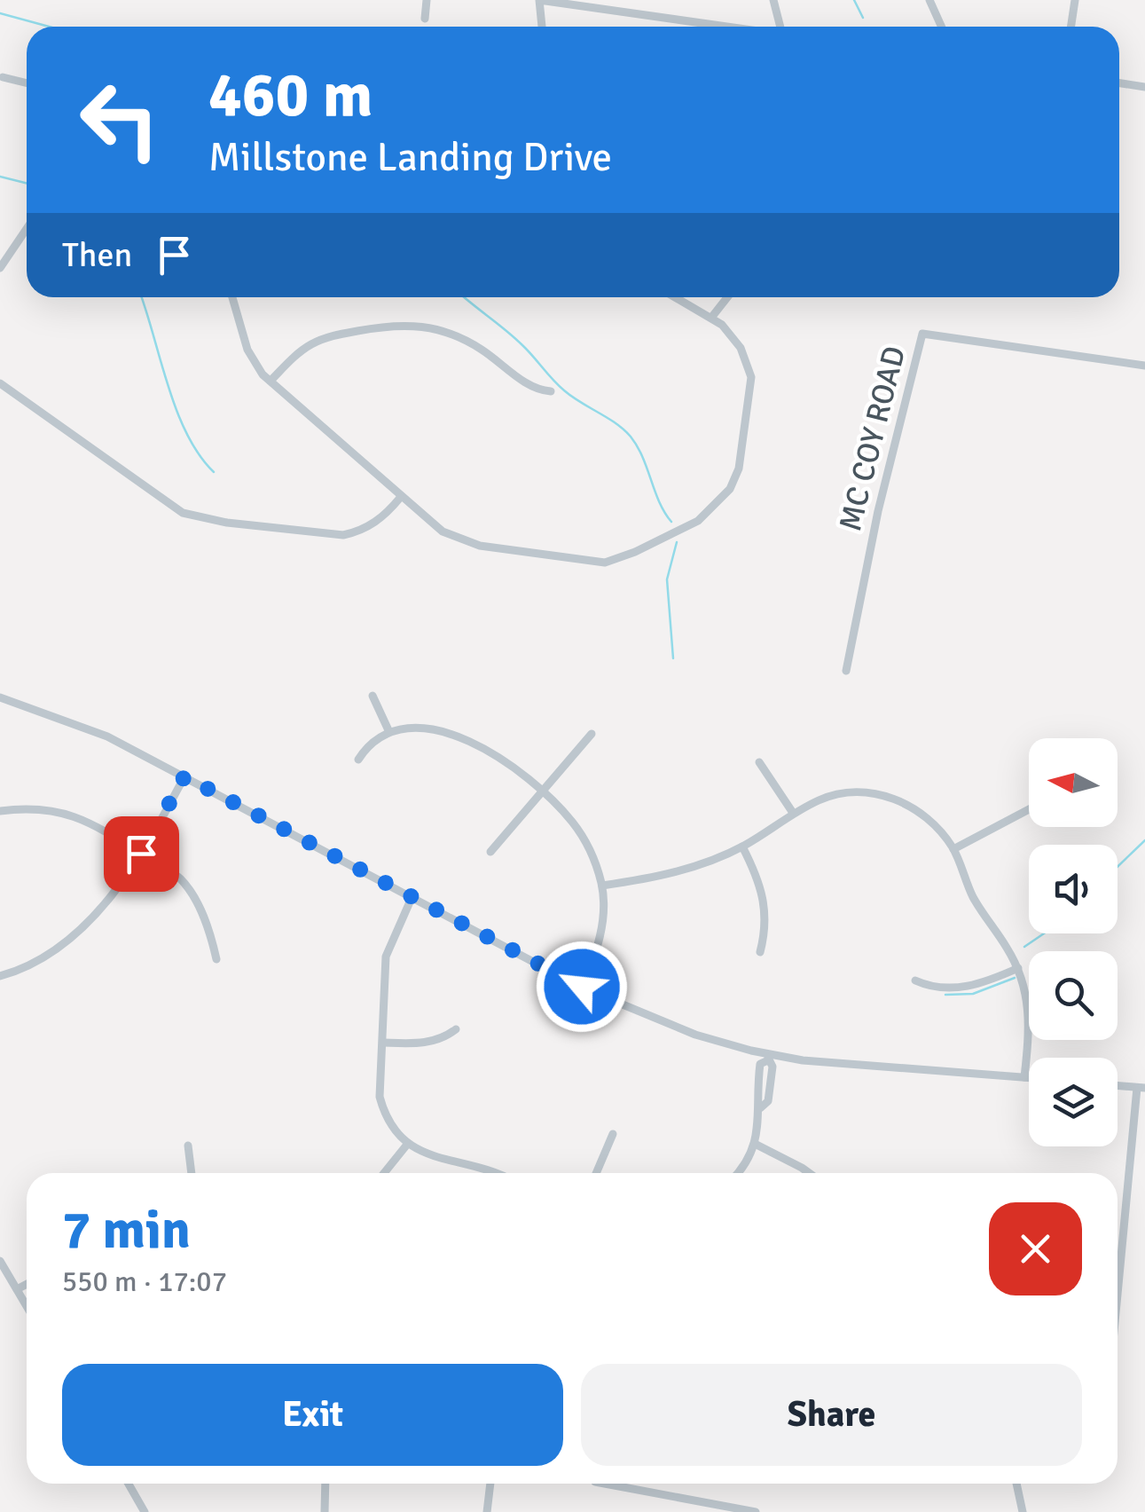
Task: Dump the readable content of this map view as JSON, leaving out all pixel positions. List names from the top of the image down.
{
  "streets": {
    "street": ["MC COY ROAD"]
  },
  "north": "left",
  "page": {
    "turn": ["460 m", "Millstone Landing Drive"],
    "then": "Then",
    "heading": ["7 min", "550 m · 17:07"],
    "buttons": ["Exit", "Share"]
  }
}
